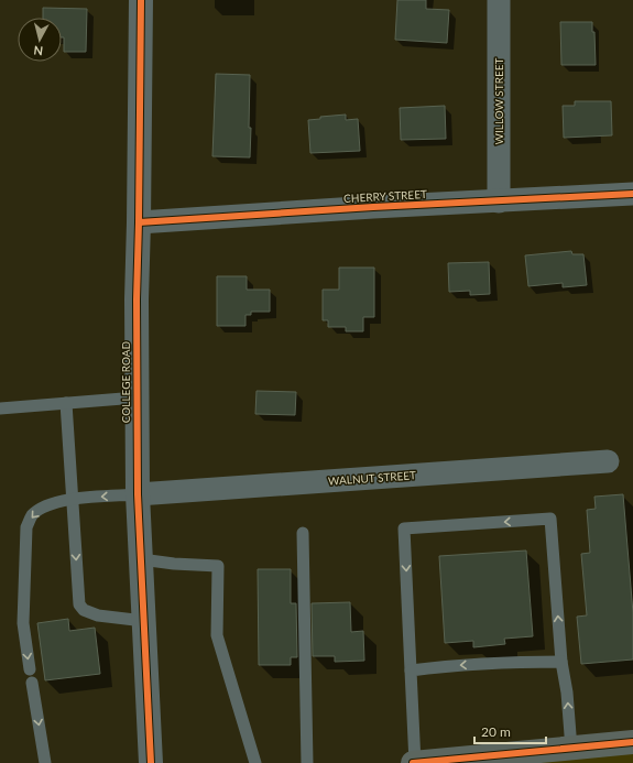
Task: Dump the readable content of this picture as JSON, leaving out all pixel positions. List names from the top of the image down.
{
  "streets": {
    "street": [
      "WILLOW STREET",
      "CHERRY STREET",
      "COLLEGE ROAD",
      "WALNUT STREET"
    ]
  },
  "crossings": [
    ["WILLOW STREET", "CHERRY STREET"],
    ["CHERRY STREET", "COLLEGE ROAD"],
    ["COLLEGE ROAD", "WALNUT STREET"]
  ],
  "scale_bar": "20 m",
  "north": "bottom"
}
